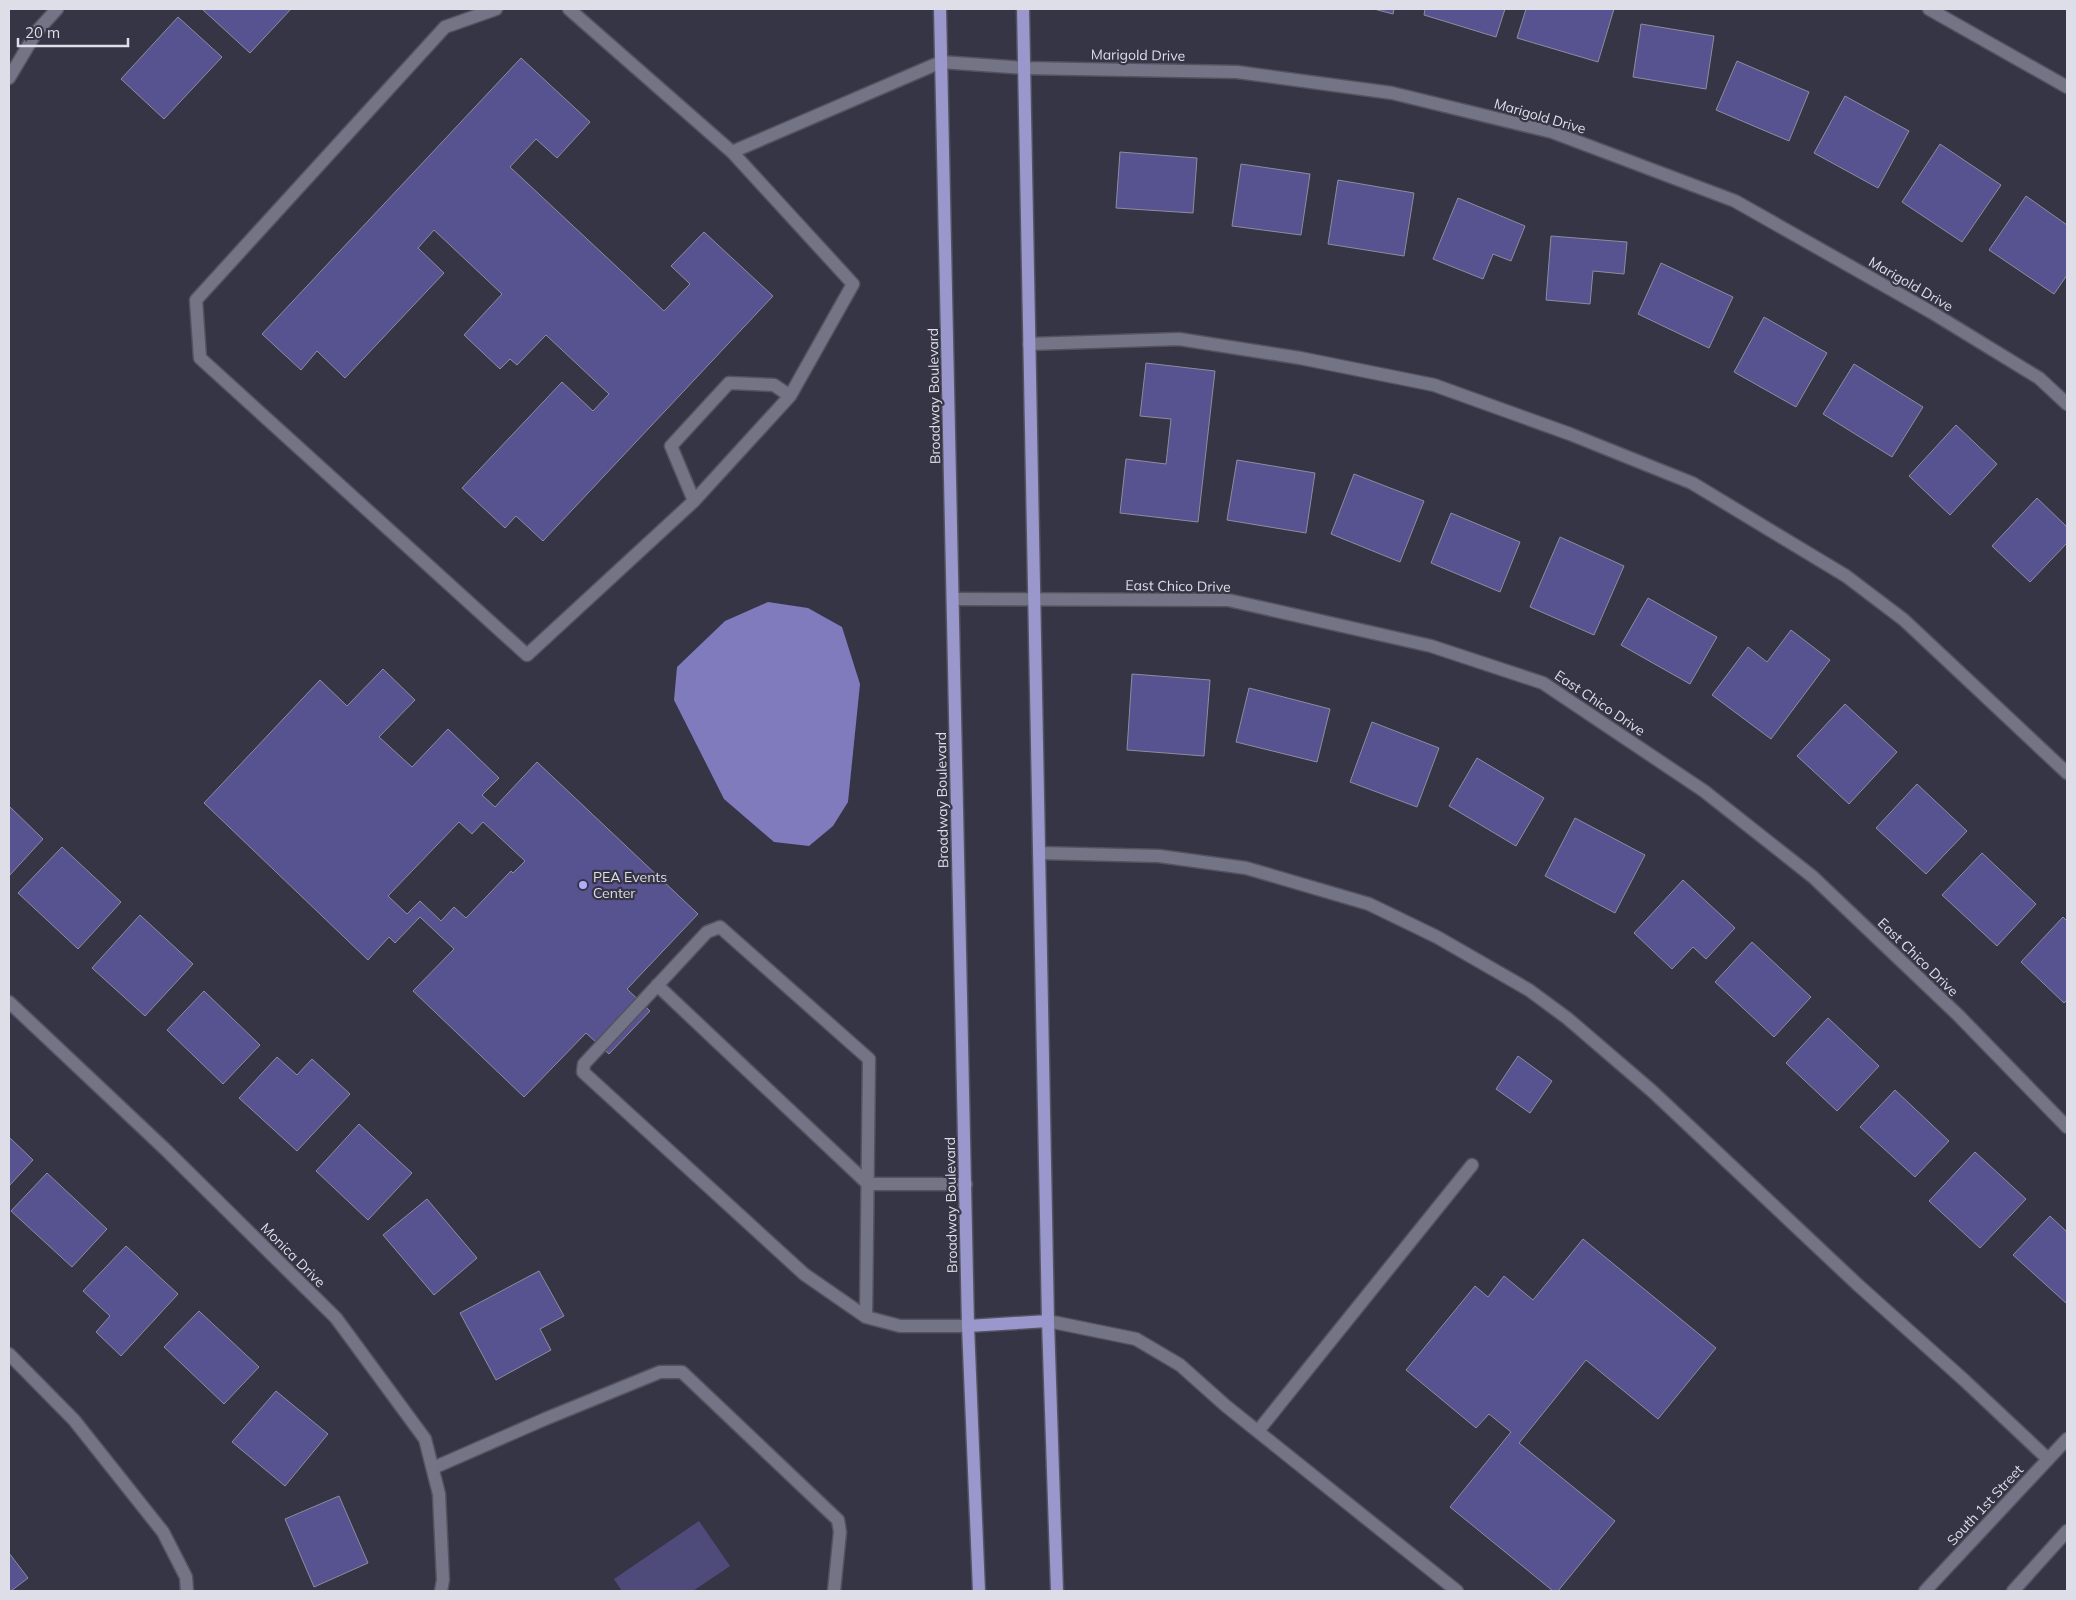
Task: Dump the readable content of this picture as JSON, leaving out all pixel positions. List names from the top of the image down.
{
  "streets": {
    "main road": ["Broadway Boulevard"],
    "street": [
      "Marigold Drive",
      "East Chico Drive",
      "Monica Drive",
      "South 1st Street"
    ]
  },
  "crossings": [
    ["Marigold Drive", "Broadway Boulevard"],
    ["Broadway Boulevard", "East Chico Drive"]
  ],
  "places": ["PEA Events Center"],
  "scale_bar": "20 m"
}
